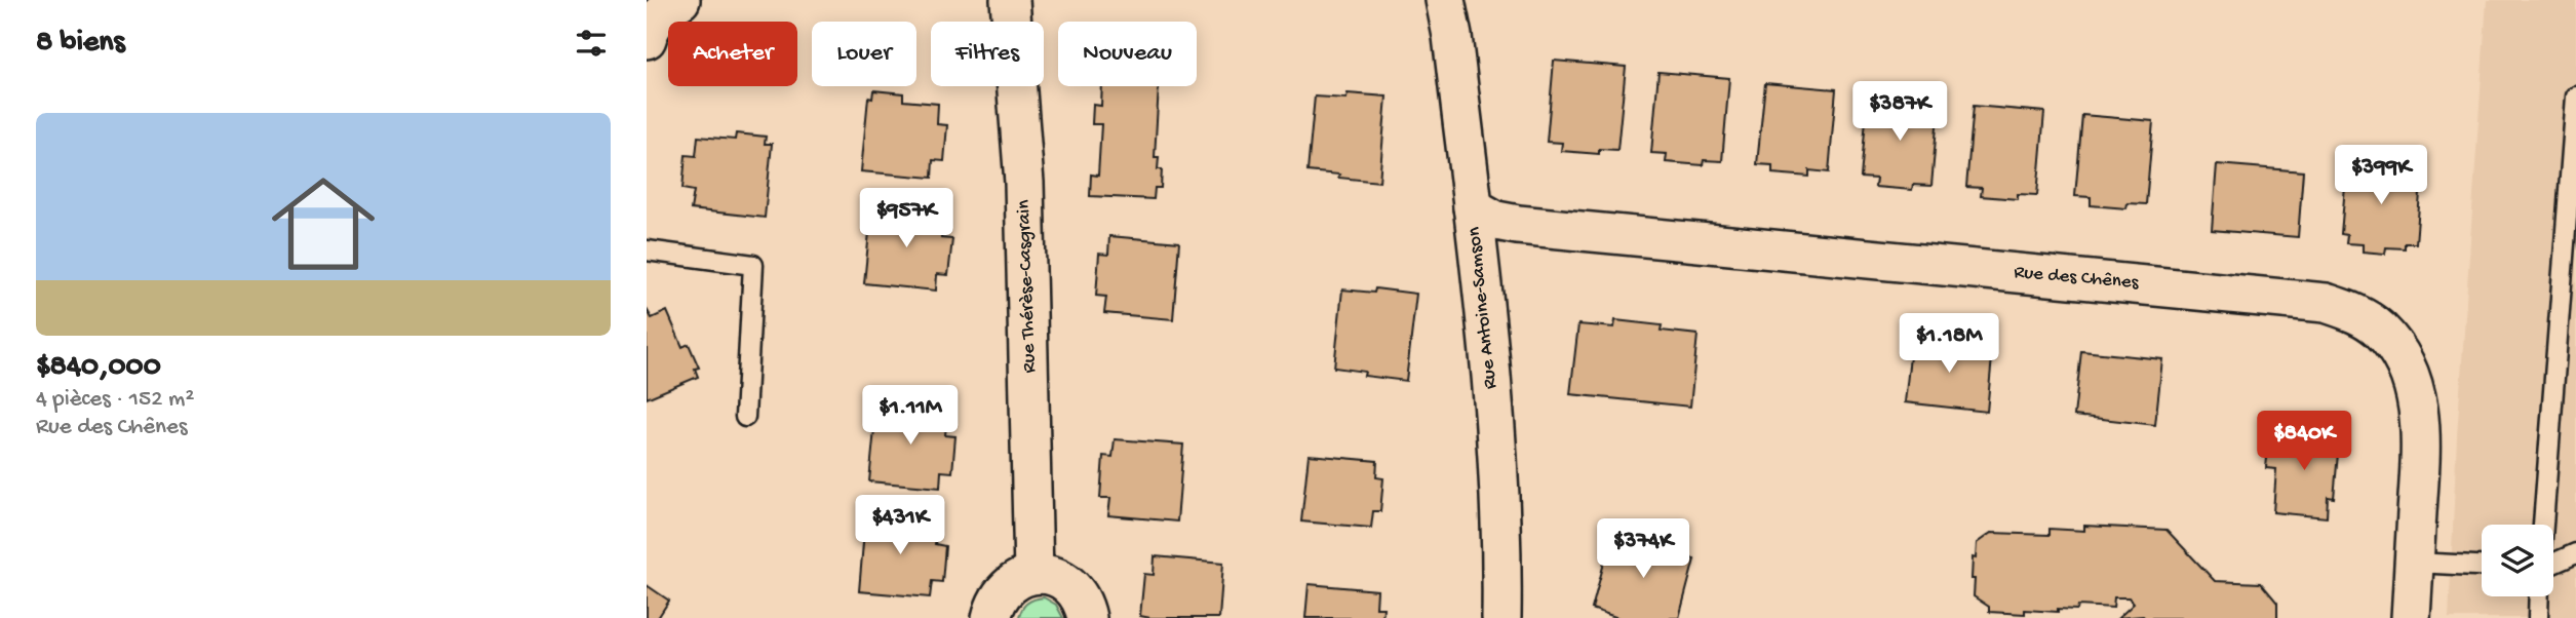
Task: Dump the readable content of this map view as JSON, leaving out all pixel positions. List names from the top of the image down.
{
  "streets": {
    "street": ["Rue des Chênes", "Rue Thérèse-Casgrain", "Rue Antoine-Samson"]
  },
  "crossings": [
    ["Rue des Chênes", "Rue Antoine-Samson"]
  ],
  "page": {
    "heading": "8 biens",
    "chip": [
      "Acheter",
      "Louer",
      "Filtres",
      "Nouveau"
    ],
    "price": [
      "$387K",
      "$399K",
      "$957K",
      "$1.18M",
      "$1.11M",
      "$840K",
      "$431K",
      "$374K"
    ],
    "list": [
      {
        "name": "$840,000",
        "note": "4 pièces · 152 m² · Rue des Chênes"
      }
    ]
  }
}
